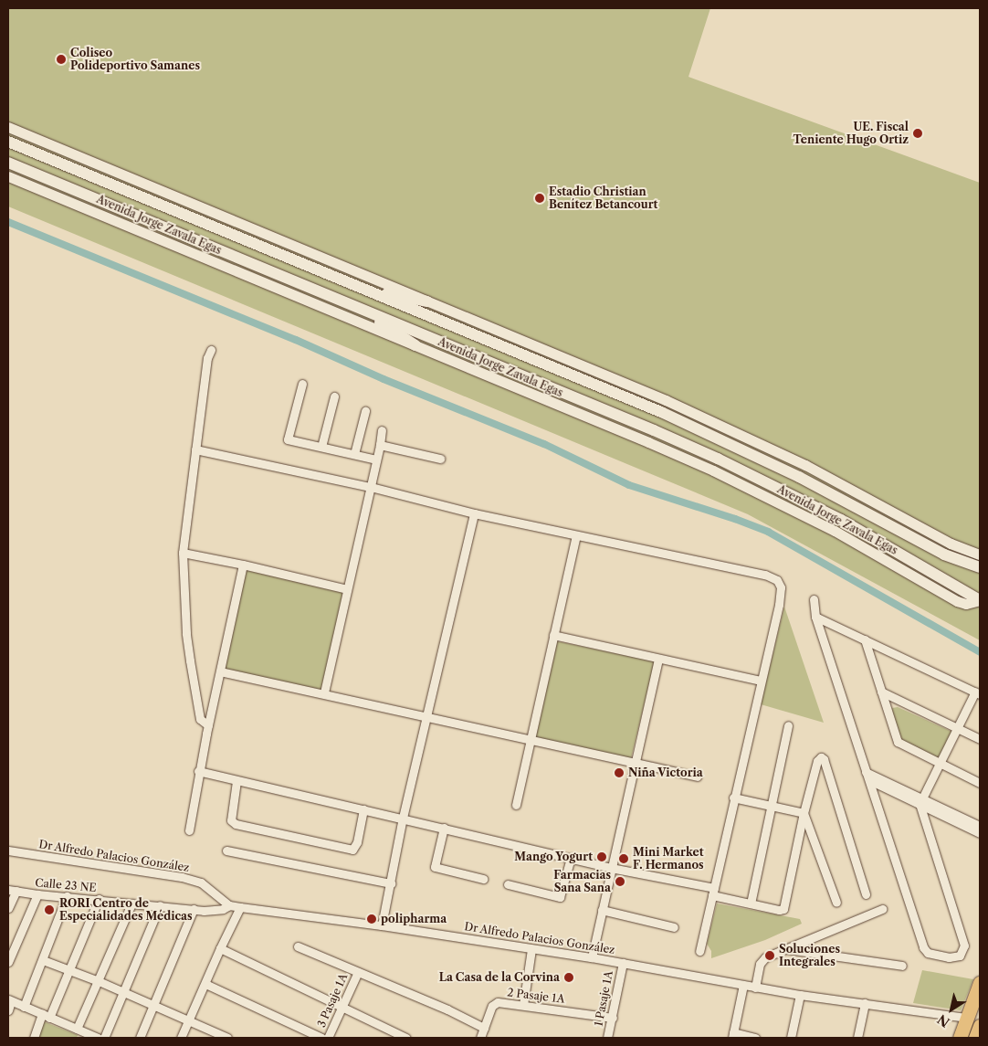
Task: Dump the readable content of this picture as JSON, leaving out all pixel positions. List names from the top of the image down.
{
  "streets": {
    "main road": ["Avenida Jorge Zavala Egas"],
    "street": [
      "Dr Alfredo Palacios González",
      "Calle 23 NE",
      "2 Pasaje 1A",
      "1 Pasaje 1A",
      "3 Pasaje 1A"
    ]
  },
  "crossings": [
    ["Dr Alfredo Palacios González", "Calle 23 NE"],
    ["Dr Alfredo Palacios González", "1 Pasaje 1A"],
    ["2 Pasaje 1A", "1 Pasaje 1A"]
  ],
  "places": [
    "Coliseo Polideportivo Samanes",
    "UE. Fiscal Teniente Hugo Ortiz",
    "Estadio Christian Benítez Betancourt",
    "Niña Victoria",
    "Mango Yogurt",
    "Mini Market F. Hermanos",
    "Farmacias Sana Sana",
    "RORI Centro de Especialidades Médicas",
    "polipharma",
    "Soluciones Integrales",
    "La Casa de la Corvina"
  ],
  "north": "bottom left"
}
